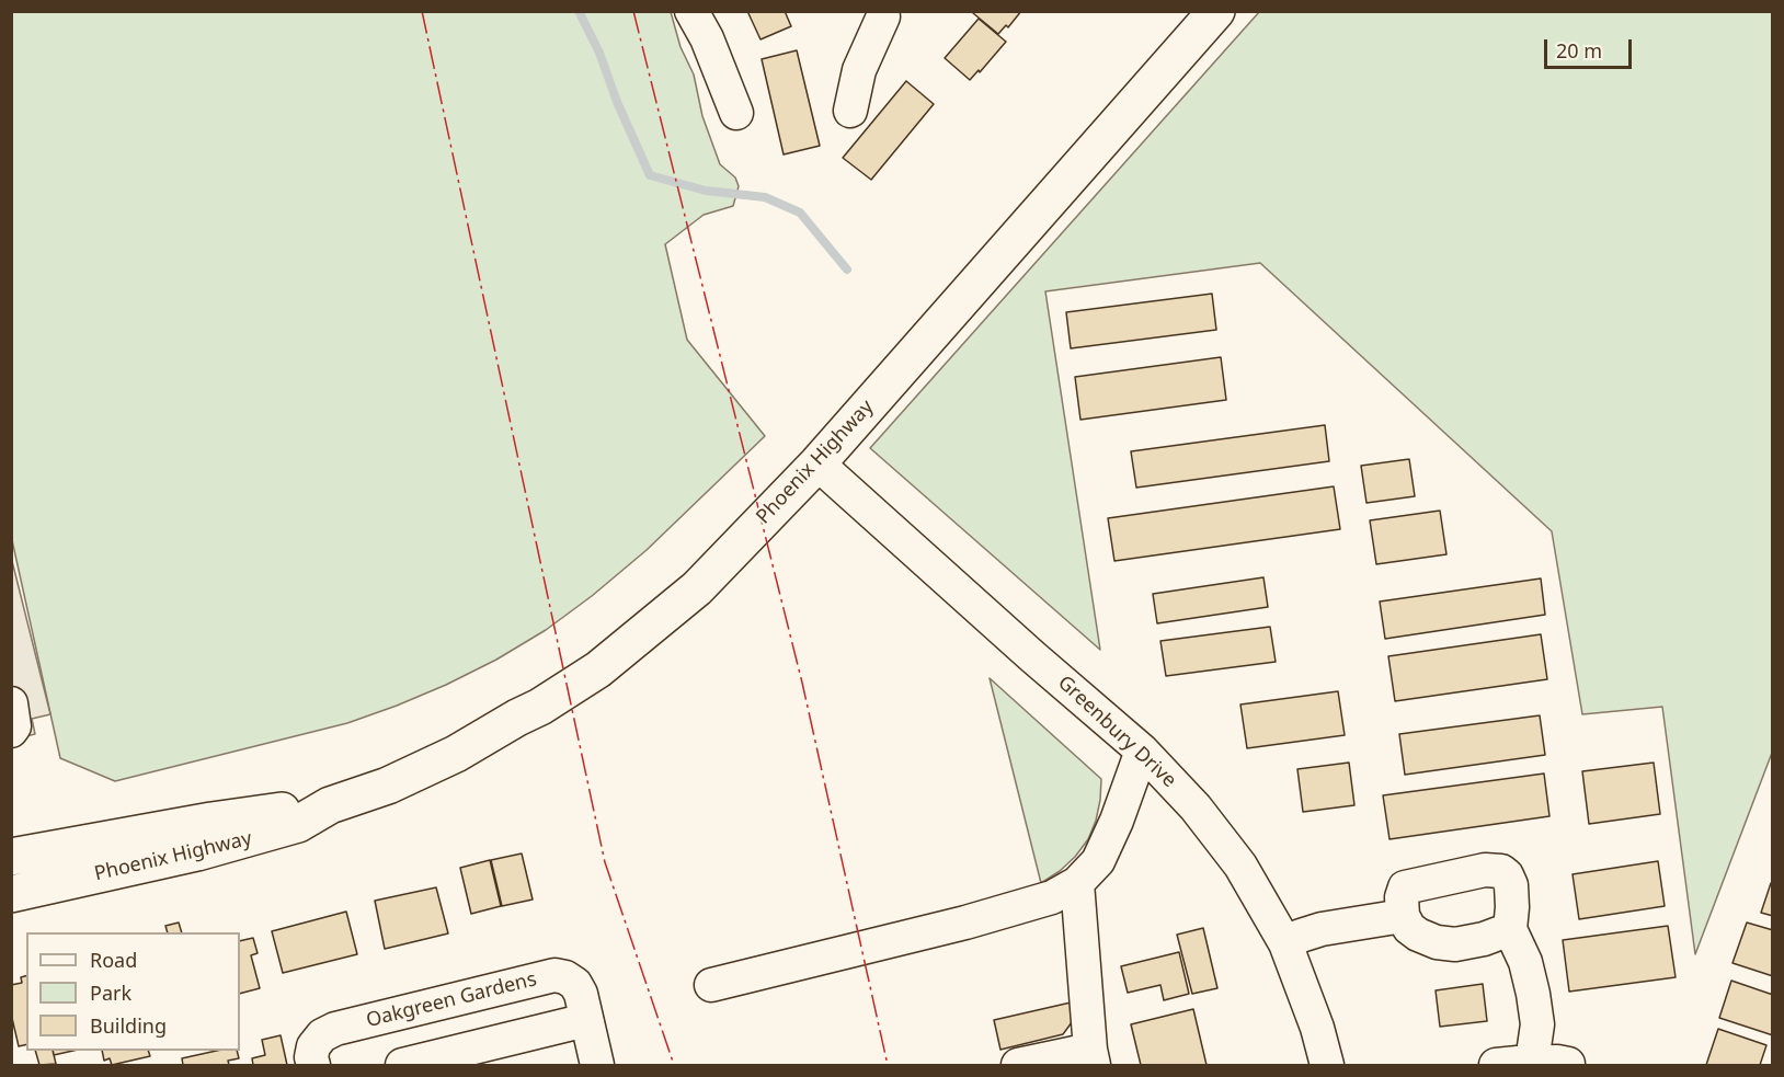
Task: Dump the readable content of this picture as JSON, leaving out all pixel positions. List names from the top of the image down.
{
  "streets": {
    "main road": ["Phoenix Highway"],
    "street": ["Greenbury Drive", "Oakgreen Gardens"]
  },
  "crossings": [
    ["Phoenix Highway", "Greenbury Drive"]
  ],
  "legend": ["Road", "Park", "Building"],
  "scale_bar": "20 m"
}
